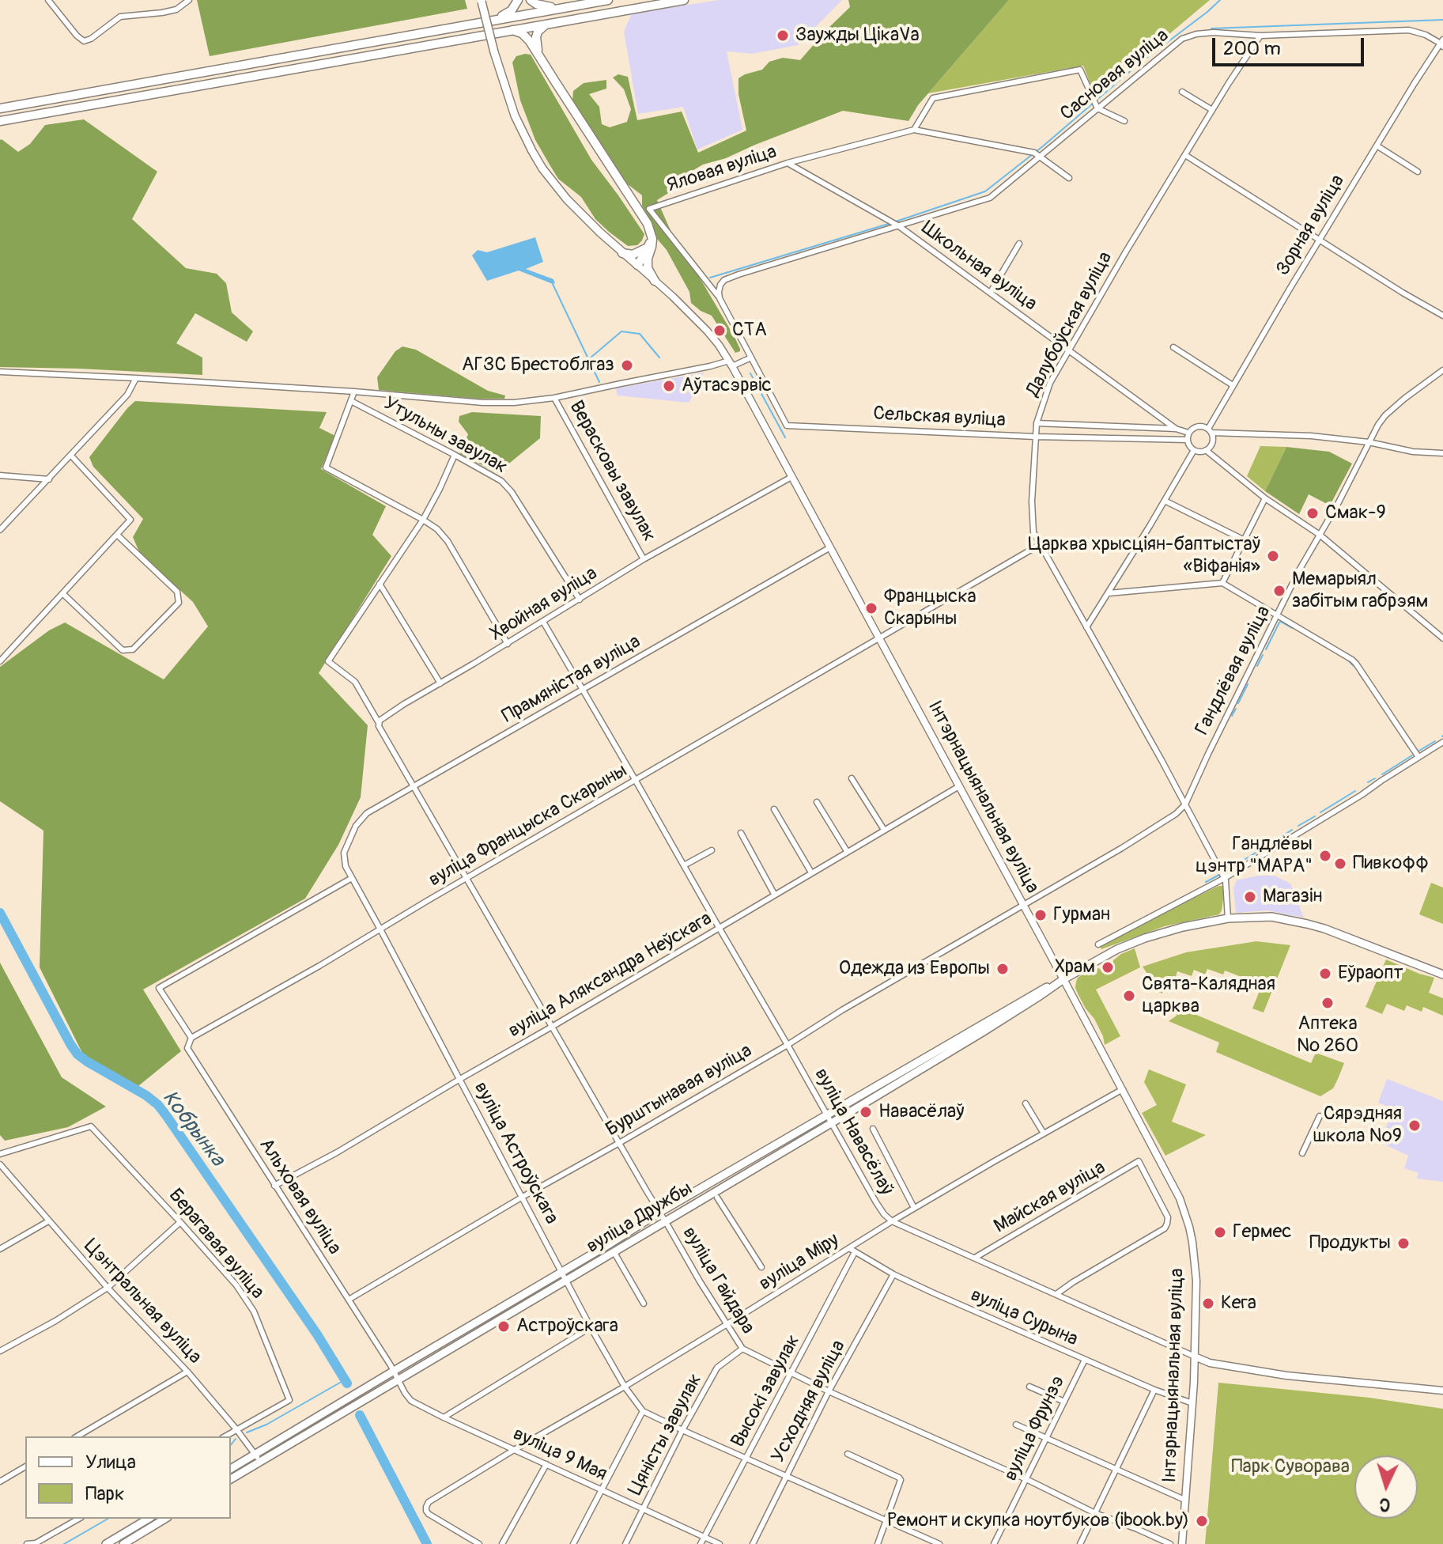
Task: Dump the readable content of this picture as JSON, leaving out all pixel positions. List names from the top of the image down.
{
  "streets": {
    "main road": ["Інтэрнацыянальная вуліца", "вуліца Дружбы"],
    "street": [
      "Сасновая вуліца",
      "Яловая вуліца",
      "Зорная вуліца",
      "Школьная вуліца",
      "Далубоўская вуліца",
      "Сельская вуліца",
      "Утульны завулак",
      "Верасковы завулак",
      "Хвойная вуліца",
      "Гандлёвая вуліца",
      "Прамяністая вуліца",
      "вуліца Францыска Скарыны",
      "вуліца Аляксандра Неўскага",
      "Бурштынавая вуліца",
      "вуліца Навасёлаў",
      "вуліца Астроўскага",
      "Альховая вуліца",
      "Майская вуліца",
      "Берагавая вуліца",
      "вуліца Міру",
      "вуліца Гайдара",
      "Цэнтральная вуліца",
      "вуліца Сурына",
      "Высокі завулак",
      "Усходняя вуліца",
      "вуліца Фрунзэ",
      "Цяністы завулак",
      "вуліца 9 Мая"
    ]
  },
  "crossings": [
    ["Сасновая вуліца", "Яловая вуліца"],
    ["Сасновая вуліца", "Зорная вуліца"],
    ["Сасновая вуліца", "Школьная вуліца"],
    ["Сасновая вуліца", "Далубоўская вуліца"],
    ["Яловая вуліца", "Школьная вуліца"],
    ["Зорная вуліца", "Сельская вуліца"],
    ["Школьная вуліца", "Далубоўская вуліца"],
    ["Далубоўская вуліца", "Сельская вуліца"],
    ["Далубоўская вуліца", "Гандлёвая вуліца"],
    ["Далубоўская вуліца", "вуліца Францыска Скарыны"],
    ["Далубоўская вуліца", "вуліца Дружбы"],
    ["Утульны завулак", "Хвойная вуліца"],
    ["Верасковы завулак", "Хвойная вуліца"],
    ["Хвойная вуліца", "Інтэрнацыянальная вуліца"],
    ["Хвойная вуліца", "вуліца Навасёлаў"],
    ["Гандлёвая вуліца", "Інтэрнацыянальная вуліца"],
    ["Гандлёвая вуліца", "Бурштынавая вуліца"],
    ["Прамяністая вуліца", "Інтэрнацыянальная вуліца"],
    ["Прамяністая вуліца", "вуліца Навасёлаў"],
    ["Прамяністая вуліца", "вуліца Астроўскага"],
    ["Прамяністая вуліца", "вуліца Гайдара"],
    ["Інтэрнацыянальная вуліца", "вуліца Францыска Скарыны"],
    ["Інтэрнацыянальная вуліца", "вуліца Аляксандра Неўскага"],
    ["Інтэрнацыянальная вуліца", "Бурштынавая вуліца"],
    ["Інтэрнацыянальная вуліца", "вуліца Навасёлаў"],
    ["Інтэрнацыянальная вуліца", "вуліца Дружбы"],
    ["Інтэрнацыянальная вуліца", "вуліца Міру"],
    ["Інтэрнацыянальная вуліца", "вуліца Сурына"],
    ["вуліца Францыска Скарыны", "вуліца Навасёлаў"],
    ["вуліца Францыска Скарыны", "вуліца Астроўскага"],
    ["вуліца Францыска Скарыны", "Альховая вуліца"],
    ["вуліца Францыска Скарыны", "вуліца Гайдара"],
    ["вуліца Аляксандра Неўскага", "вуліца Навасёлаў"],
    ["вуліца Аляксандра Неўскага", "вуліца Астроўскага"],
    ["вуліца Аляксандра Неўскага", "Альховая вуліца"],
    ["вуліца Аляксандра Неўскага", "вуліца Гайдара"],
    ["Бурштынавая вуліца", "вуліца Навасёлаў"],
    ["Бурштынавая вуліца", "вуліца Астроўскага"],
    ["Бурштынавая вуліца", "Альховая вуліца"],
    ["Бурштынавая вуліца", "вуліца Гайдара"],
    ["вуліца Навасёлаў", "Майская вуліца"],
    ["вуліца Навасёлаў", "вуліца Дружбы"],
    ["вуліца Навасёлаў", "вуліца Міру"],
    ["вуліца Астроўскага", "вуліца Дружбы"],
    ["вуліца Астроўскага", "вуліца Міру"],
    ["вуліца Астроўскага", "Высокі завулак"],
    ["вуліца Астроўскага", "Усходняя вуліца"],
    ["вуліца Астроўскага", "Цяністы завулак"],
    ["Альховая вуліца", "вуліца Дружбы"],
    ["вуліца Дружбы", "вуліца Гайдара"],
    ["вуліца Дружбы", "Цэнтральная вуліца"],
    ["вуліца Дружбы", "вуліца 9 Мая"],
    ["Берагавая вуліца", "Цэнтральная вуліца"],
    ["вуліца Міру", "вуліца Гайдара"],
    ["вуліца Міру", "вуліца Сурына"],
    ["вуліца Міру", "вуліца 9 Мая"],
    ["вуліца Гайдара", "Высокі завулак"],
    ["вуліца Гайдара", "Усходняя вуліца"],
    ["вуліца Гайдара", "вуліца Фрунзэ"],
    ["вуліца Гайдара", "Цяністы завулак"],
    ["вуліца Сурына", "Высокі завулак"],
    ["вуліца Сурына", "Усходняя вуліца"],
    ["вуліца Сурына", "вуліца Фрунзэ"],
    ["Высокі завулак", "вуліца 9 Мая"],
    ["Цяністы завулак", "вуліца 9 Мая"]
  ],
  "water": ["Кобрынка"],
  "parks": ["Парк Суворава"],
  "places": [
    "Заужды ЦікаVа",
    "СТА",
    "АГЗС Брестоблгаз",
    "Аўтасэрвіс",
    "Смак-9",
    "Царква хрысціян-баптыстаў «Віфанія»",
    "Мемарыял забітым габрэям",
    "Францыска Скарыны",
    "Гандлёвы цэнтр \"МАРА\"",
    "Пивкофф",
    "Магазін",
    "Гурман",
    "Храм",
    "Одежда из Европы",
    "Еўраопт",
    "Свята-Калядная царква",
    "Аптека № 260",
    "Навасёлаў",
    "Сярэдняя школа №9",
    "Гермес",
    "Продукты",
    "Кега",
    "Астроўскага",
    "Ремонт и скупка ноутбуков (ibook.by)"
  ],
  "legend": ["Улица", "Парк"],
  "scale_bar": "200 m",
  "north": "bottom"
}
